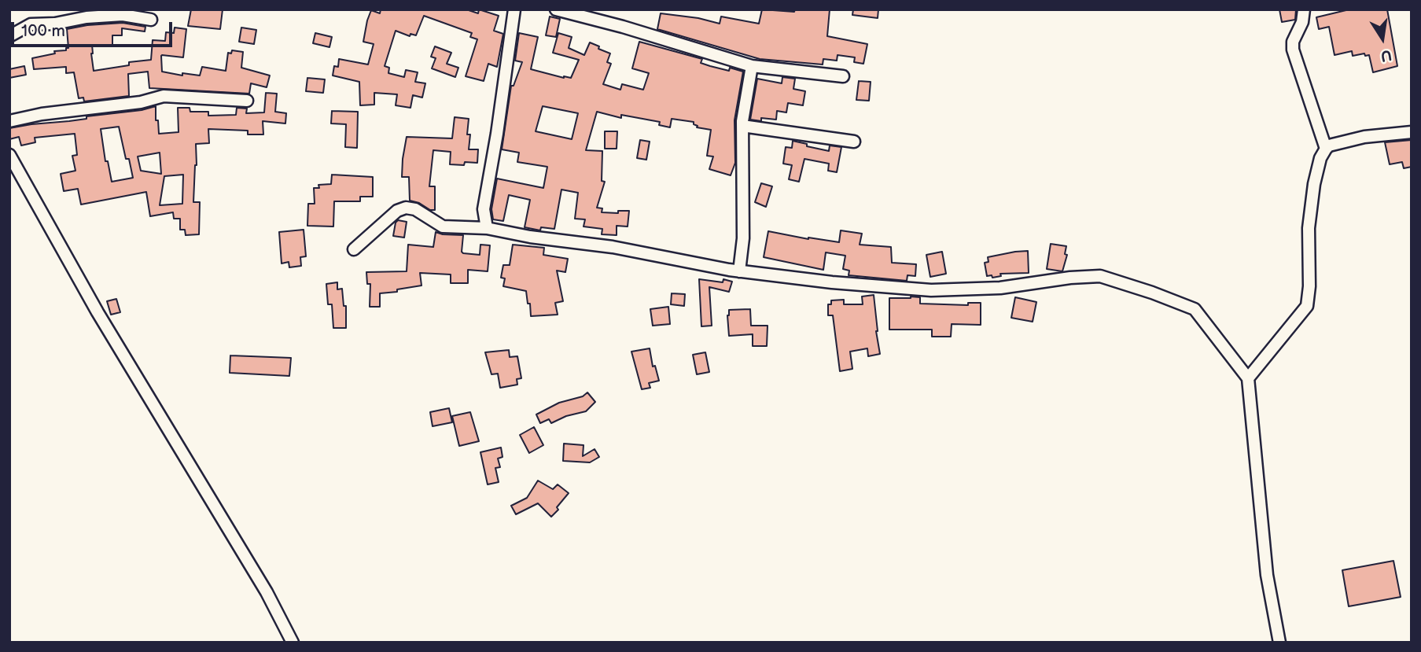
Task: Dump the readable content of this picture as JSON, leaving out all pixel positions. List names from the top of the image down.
{
  "scale_bar": "100 m",
  "north": "bottom"
}
